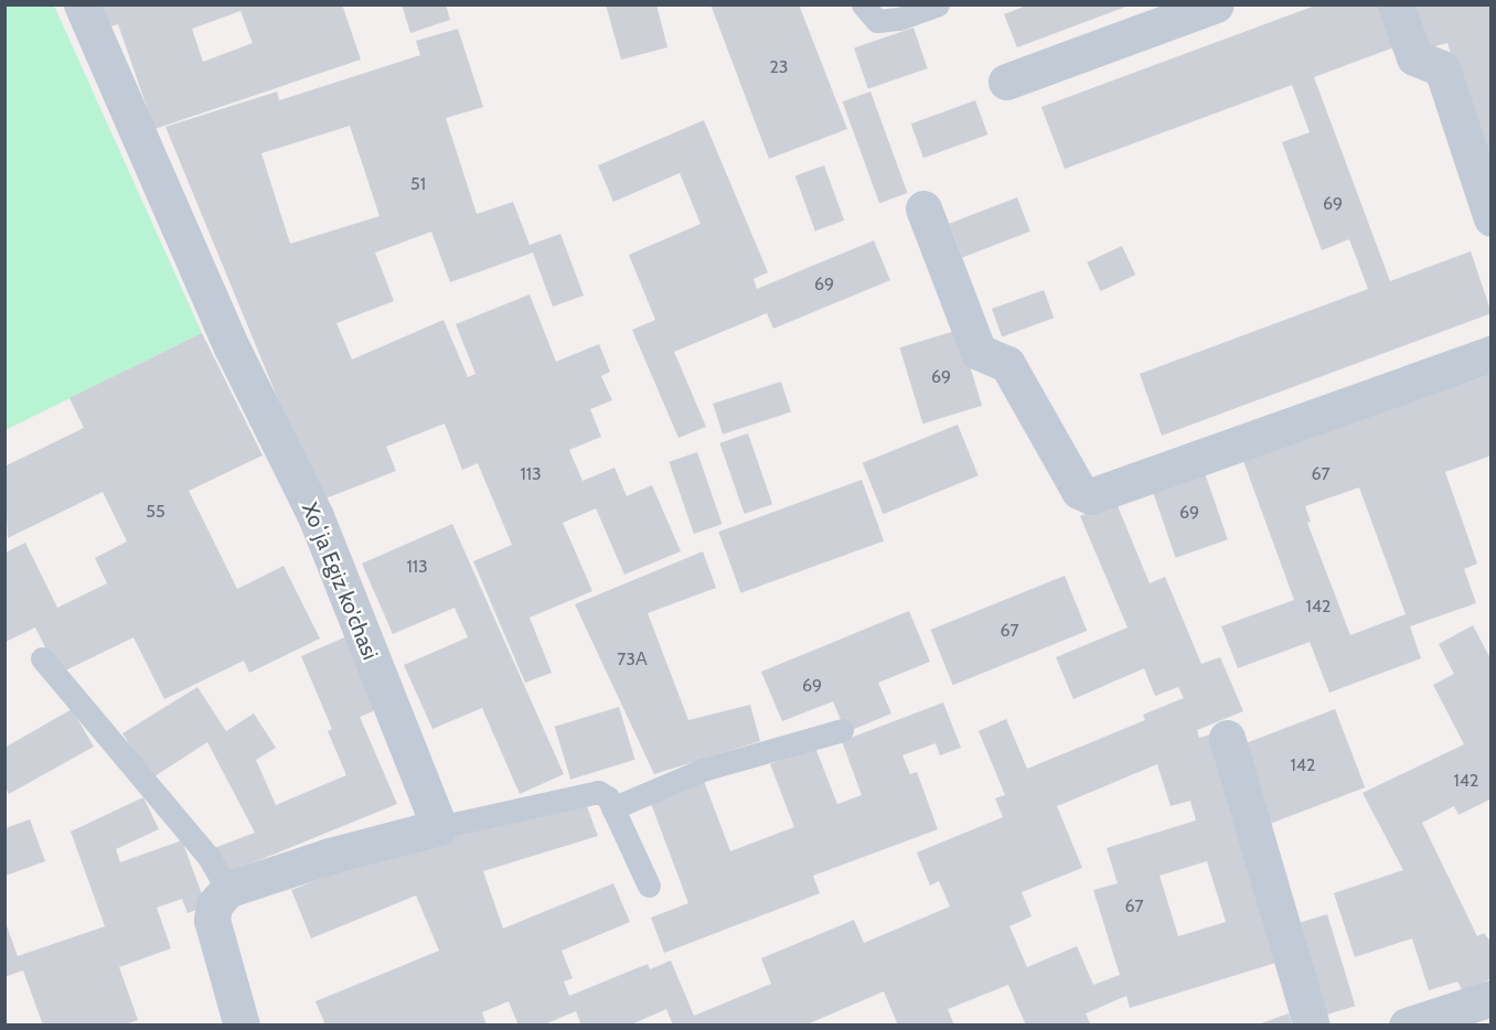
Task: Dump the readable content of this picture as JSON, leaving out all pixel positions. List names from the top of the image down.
{
  "streets": {
    "street": ["Xoʻja Egiz ko'chasi"]
  },
  "house_numbers": [
    "23",
    "51",
    "69",
    "69",
    "69",
    "113",
    "67",
    "55",
    "69",
    "113",
    "142",
    "67",
    "73А",
    "69",
    "142",
    "142",
    "67"
  ]
}
